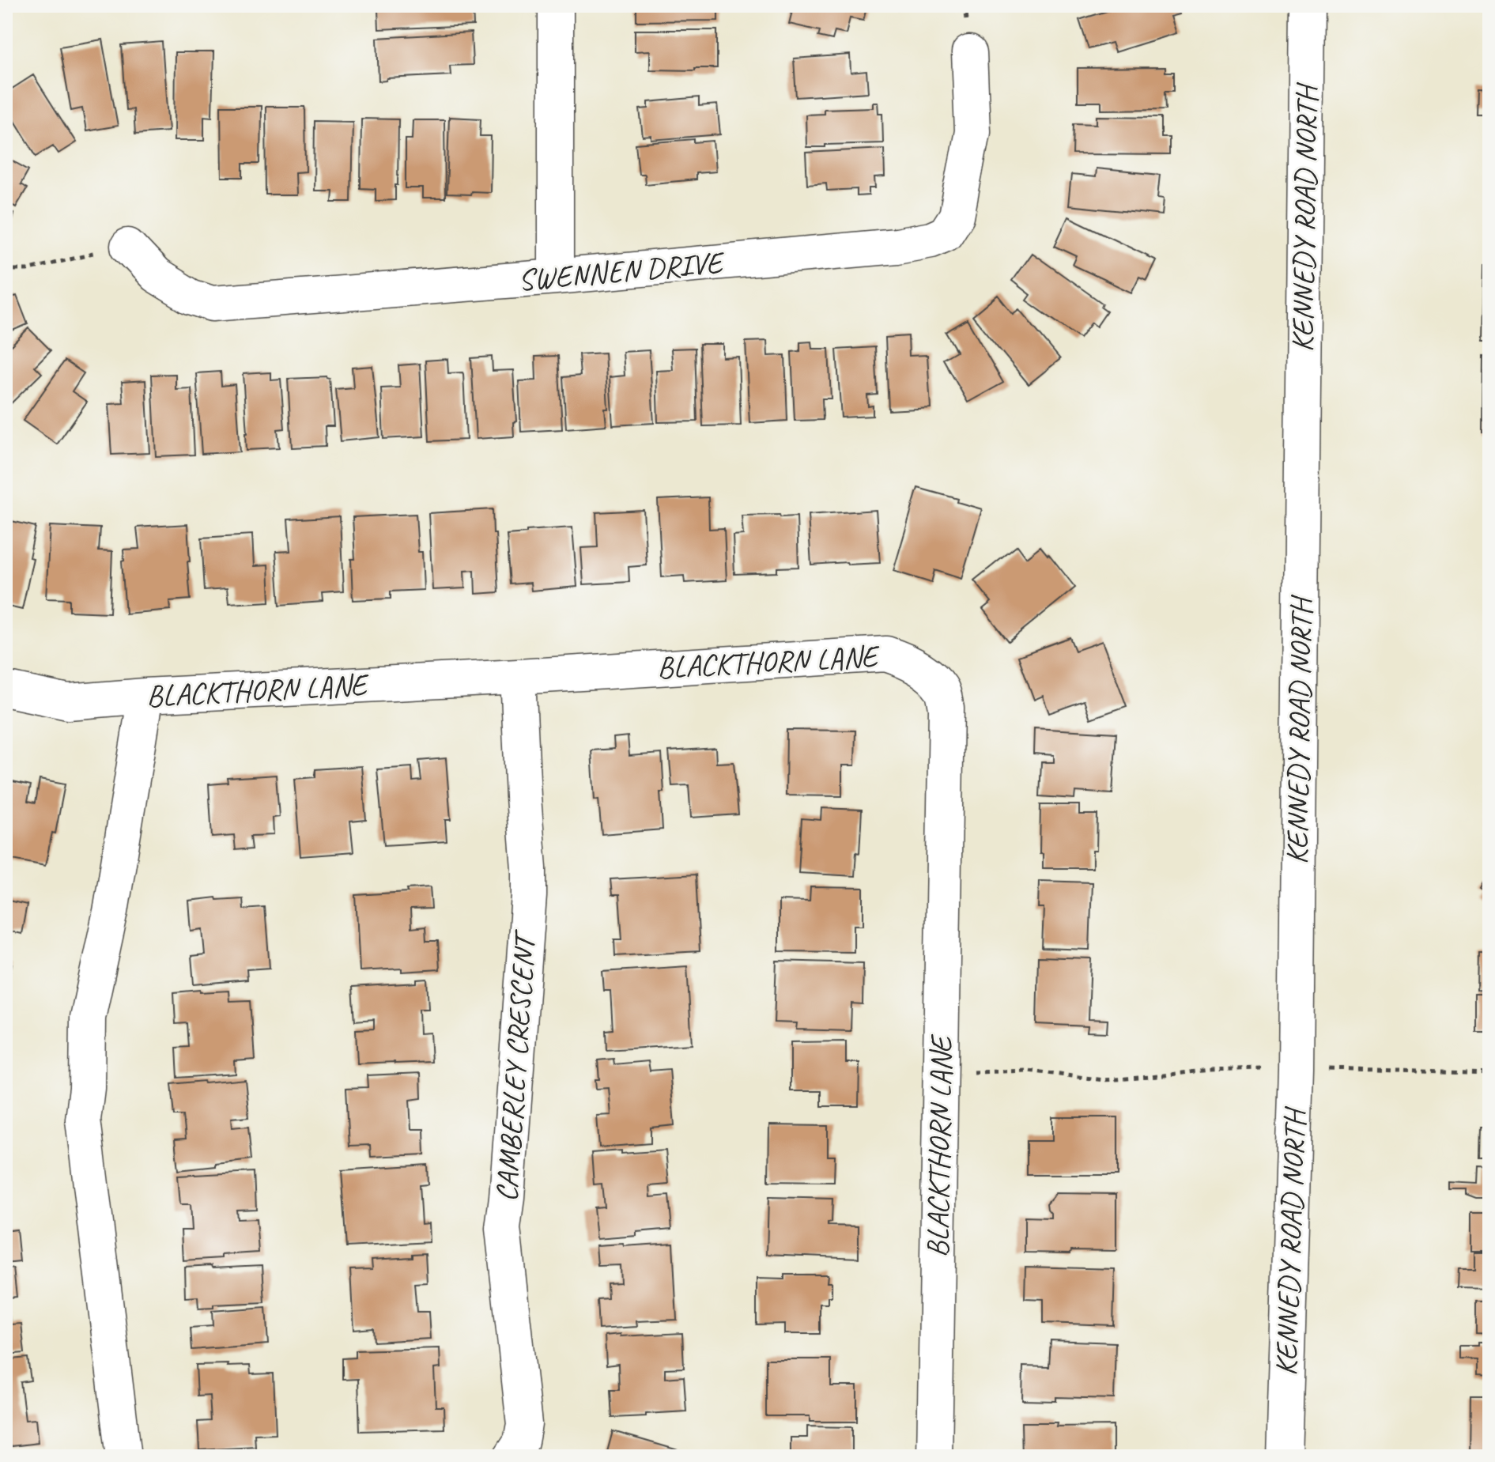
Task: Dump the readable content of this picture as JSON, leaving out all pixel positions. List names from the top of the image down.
{
  "streets": {
    "street": [
      "KENNEDY ROAD NORTH",
      "SWENNEN DRIVE",
      "BLACKTHORN LANE",
      "CAMBERLEY CRESCENT"
    ]
  },
  "crossings": [
    ["BLACKTHORN LANE", "CAMBERLEY CRESCENT"]
  ]
}
